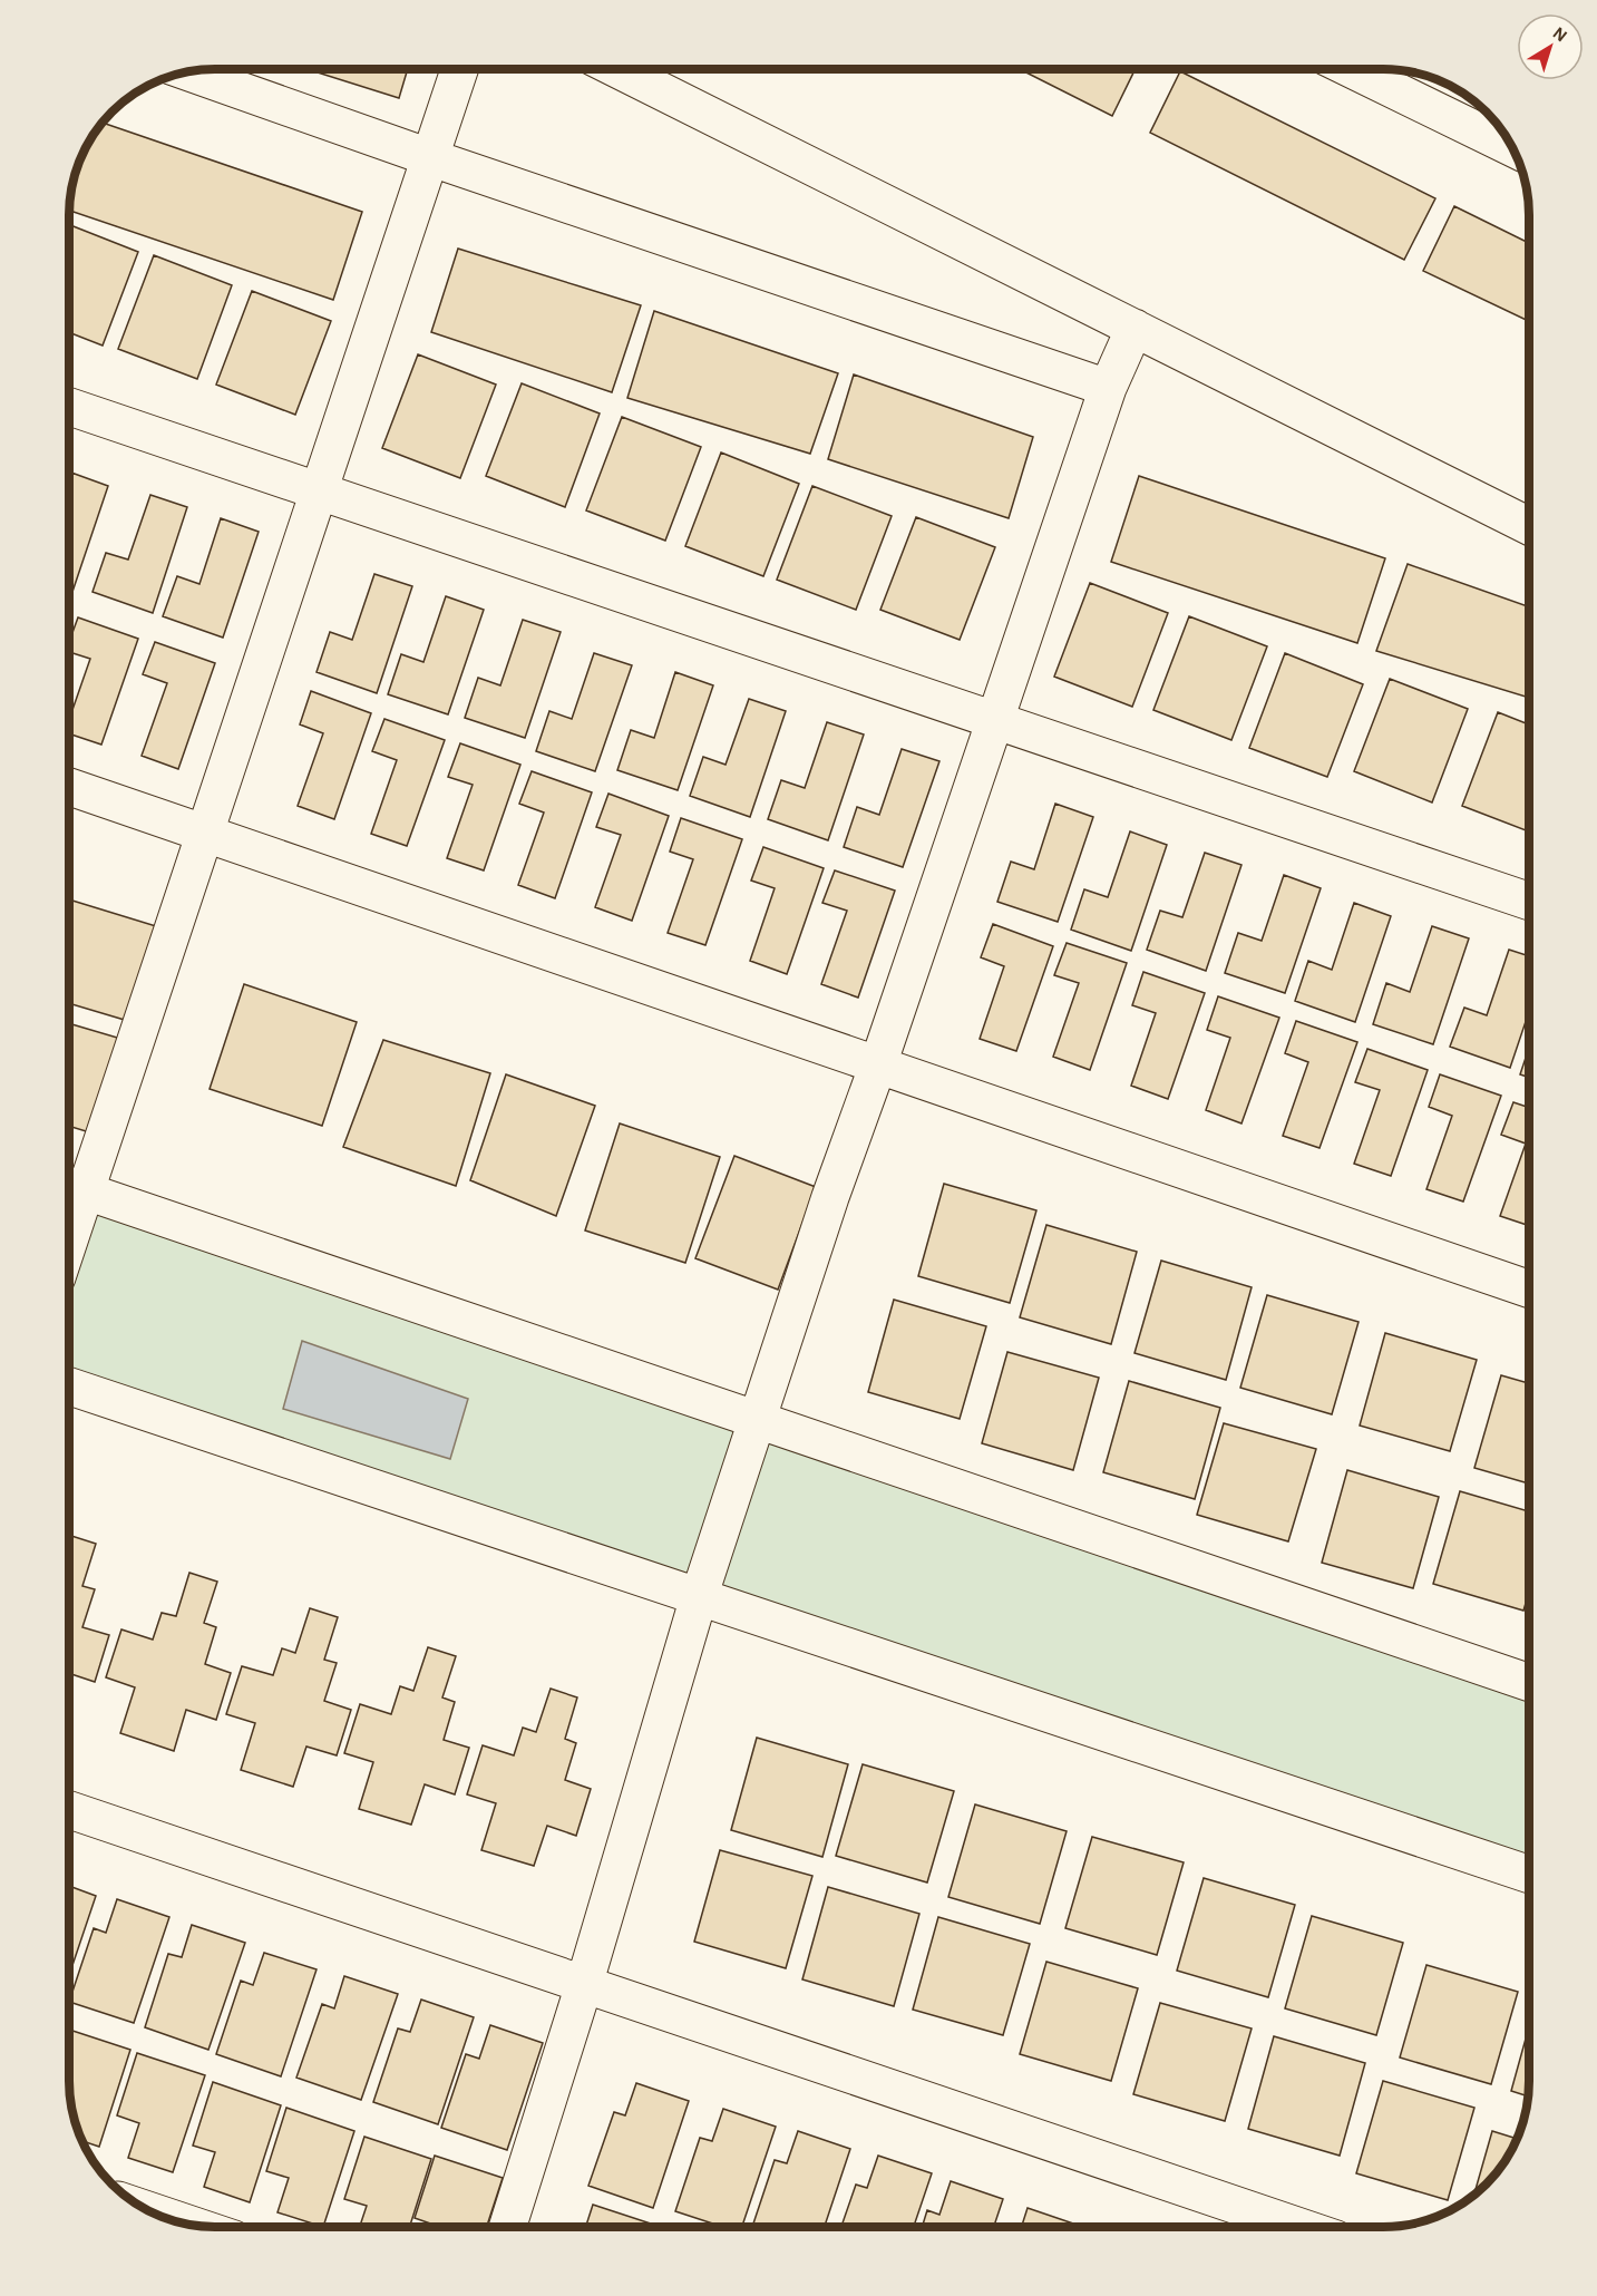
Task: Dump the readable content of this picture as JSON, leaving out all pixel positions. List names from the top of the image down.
{
  "north": "top right"
}
